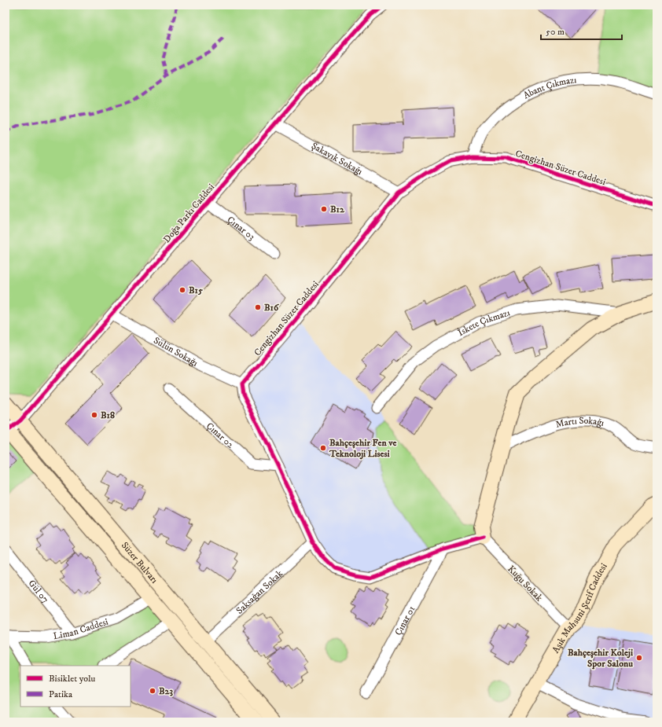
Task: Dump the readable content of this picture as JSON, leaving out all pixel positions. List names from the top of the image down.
{
  "streets": {
    "main road": ["Süzer Bulvarı", "Aşık Mahsuni Şerif Caddesi"],
    "street": [
      "Abant Çıkmazı",
      "Şakayık Sokağı",
      "Cengizhan Süzer Caddesi",
      "Doğa Parkı Caddesi",
      "Çınar 03",
      "İskete Çıkmazı",
      "Sülün Sokağı",
      "Martı Sokağı",
      "Çınar 02",
      "Kuğu Sokak",
      "Gül 07",
      "Saksağan Sokak",
      "Çınar 01",
      "Liman Caddesi"
    ]
  },
  "crossings": [
    ["Abant Çıkmazı", "Cengizhan Süzer Caddesi"],
    ["Şakayık Sokağı", "Cengizhan Süzer Caddesi"],
    ["Şakayık Sokağı", "Doğa Parkı Caddesi"],
    ["Cengizhan Süzer Caddesi", "Sülün Sokağı"],
    ["Doğa Parkı Caddesi", "Çınar 03"],
    ["Doğa Parkı Caddesi", "Sülün Sokağı"],
    ["Doğa Parkı Caddesi", "Süzer Bulvarı"],
    ["Süzer Bulvarı", "Saksağan Sokak"],
    ["Süzer Bulvarı", "Liman Caddesi"],
    ["Kuğu Sokak", "Aşık Mahsuni Şerif Caddesi"],
    ["Gül 07", "Liman Caddesi"]
  ],
  "places": [
    "B12",
    "B15",
    "B16",
    "B18",
    "Bahçeşehir Fen ve Teknoloji Lisesi",
    "Bahçeşehir Koleji Spor Salonu",
    "B23"
  ],
  "legend": ["Bisiklet yolu", "Patika"],
  "scale_bar": "50 m"
}
